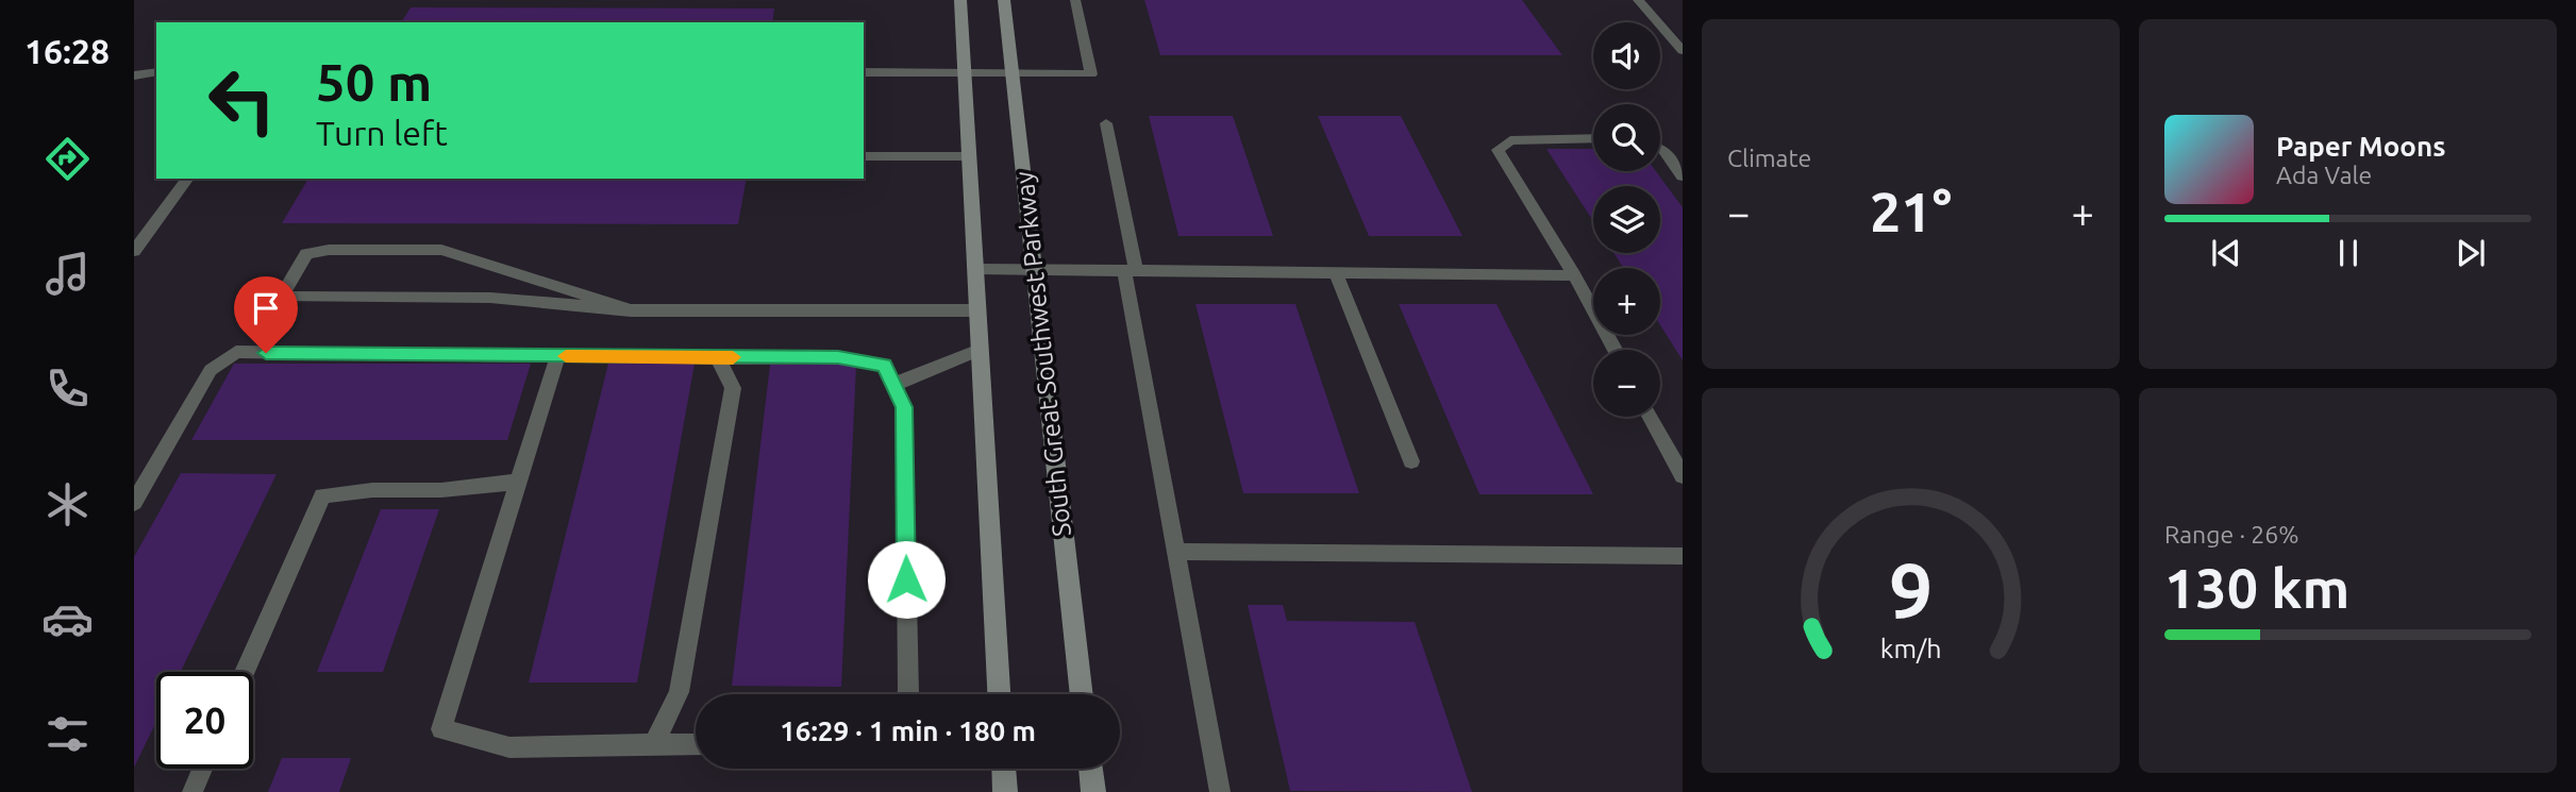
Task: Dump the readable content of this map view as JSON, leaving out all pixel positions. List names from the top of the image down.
{
  "streets": {
    "main road": ["South Great Southwest Parkway"]
  },
  "page": {
    "tabs": "16:28",
    "tile": [
      "Climate",
      ["Range · 26%", "130 km"]
    ],
    "map_buttons": ["+", "−"],
    "turn": ["50 m", "Turn left"],
    "song": ["Paper Moons", "Ada Vale"],
    "heat": ["−", "21°", "+"],
    "limit": "20",
    "trip": "16:29 · 1 min · 180 m",
    "gauge": ["9", "km/h"]
  }
}
